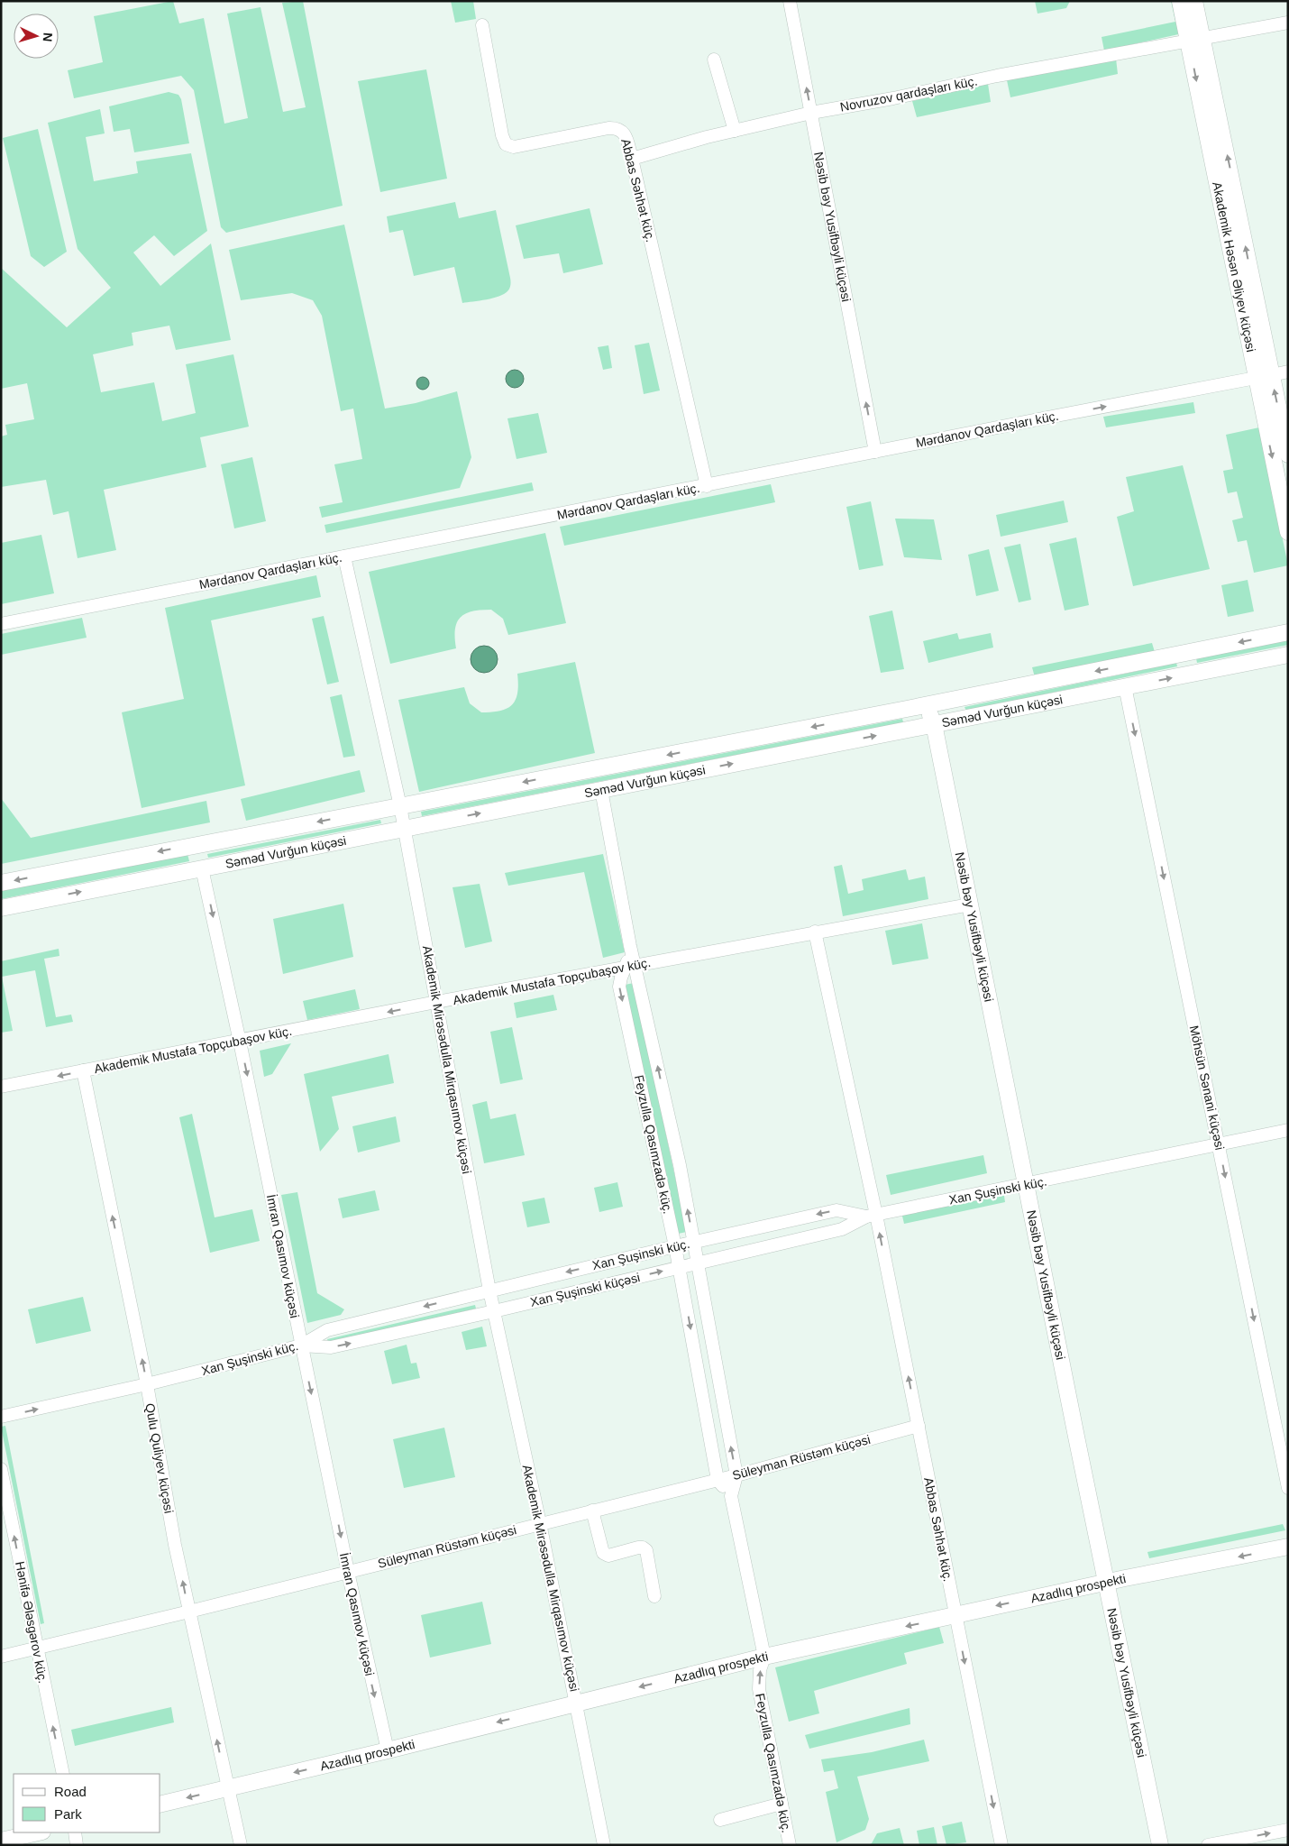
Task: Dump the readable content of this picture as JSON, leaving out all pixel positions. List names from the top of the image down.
{
  "streets": {
    "main road": [
      "Nəsib bəy Yusifbəyli küçəsi",
      "Akademik Həsən Əliyev küçəsi",
      "Səməd Vurğun küçəsi",
      "Azadlıq prospekti"
    ],
    "street": [
      "Novruzov qardaşları küç.",
      "Abbas Səhhət küç.",
      "Mərdanov Qardaşları küç.",
      "Akademik Mustafa Topçubaşov küç.",
      "Akademik Mirəsədulla Mirqasımov küçəsi",
      "Möhsün Sənani küçəsi",
      "Feyzulla Qasımzadə küç.",
      "Xan Şuşinski küç.",
      "İmran Qasımov küçəsi",
      "Xan Şuşinski küçəsi",
      "Süleyman Rüstəm küçəsi",
      "Qulu Quliyev küçəsi",
      "Hənifə Ələsgərov küç."
    ]
  },
  "crossings": [
    ["Novruzov qardaşları küç.", "Abbas Səhhət küç."],
    ["Novruzov qardaşları küç.", "Nəsib bəy Yusifbəyli küçəsi"],
    ["Novruzov qardaşları küç.", "Akademik Həsən Əliyev küçəsi"],
    ["Abbas Səhhət küç.", "Mərdanov Qardaşları küç."],
    ["Abbas Səhhət küç.", "Akademik Mustafa Topçubaşov küç."],
    ["Abbas Səhhət küç.", "Xan Şuşinski küç."],
    ["Abbas Səhhət küç.", "Xan Şuşinski küçəsi"],
    ["Abbas Səhhət küç.", "Süleyman Rüstəm küçəsi"],
    ["Abbas Səhhət küç.", "Azadlıq prospekti"],
    ["Nəsib bəy Yusifbəyli küçəsi", "Mərdanov Qardaşları küç."],
    ["Nəsib bəy Yusifbəyli küçəsi", "Səməd Vurğun küçəsi"],
    ["Nəsib bəy Yusifbəyli küçəsi", "Akademik Mustafa Topçubaşov küç."],
    ["Nəsib bəy Yusifbəyli küçəsi", "Xan Şuşinski küç."],
    ["Nəsib bəy Yusifbəyli küçəsi", "Azadlıq prospekti"],
    ["Akademik Həsən Əliyev küçəsi", "Mərdanov Qardaşları küç."],
    ["Səməd Vurğun küçəsi", "Akademik Mirəsədulla Mirqasımov küçəsi"],
    ["Səməd Vurğun küçəsi", "Möhsün Sənani küçəsi"],
    ["Səməd Vurğun küçəsi", "Feyzulla Qasımzadə küç."],
    ["Səməd Vurğun küçəsi", "İmran Qasımov küçəsi"],
    ["Akademik Mustafa Topçubaşov küç.", "Akademik Mirəsədulla Mirqasımov küçəsi"],
    ["Akademik Mustafa Topçubaşov küç.", "Feyzulla Qasımzadə küç."],
    ["Akademik Mustafa Topçubaşov küç.", "İmran Qasımov küçəsi"],
    ["Akademik Mustafa Topçubaşov küç.", "Qulu Quliyev küçəsi"],
    ["Akademik Mirəsədulla Mirqasımov küçəsi", "Xan Şuşinski küç."],
    ["Akademik Mirəsədulla Mirqasımov küçəsi", "Xan Şuşinski küçəsi"],
    ["Akademik Mirəsədulla Mirqasımov küçəsi", "Süleyman Rüstəm küçəsi"],
    ["Akademik Mirəsədulla Mirqasımov küçəsi", "Azadlıq prospekti"],
    ["Möhsün Sənani küçəsi", "Xan Şuşinski küç."],
    ["Feyzulla Qasımzadə küç.", "Xan Şuşinski küç."],
    ["Feyzulla Qasımzadə küç.", "Xan Şuşinski küçəsi"],
    ["Feyzulla Qasımzadə küç.", "Süleyman Rüstəm küçəsi"],
    ["Feyzulla Qasımzadə küç.", "Azadlıq prospekti"],
    ["Xan Şuşinski küç.", "İmran Qasımov küçəsi"],
    ["Xan Şuşinski küç.", "Xan Şuşinski küçəsi"],
    ["Xan Şuşinski küç.", "Qulu Quliyev küçəsi"],
    ["İmran Qasımov küçəsi", "Xan Şuşinski küçəsi"],
    ["İmran Qasımov küçəsi", "Süleyman Rüstəm küçəsi"],
    ["İmran Qasımov küçəsi", "Azadlıq prospekti"],
    ["Süleyman Rüstəm küçəsi", "Qulu Quliyev küçəsi"],
    ["Süleyman Rüstəm küçəsi", "Hənifə Ələsgərov küç."],
    ["Qulu Quliyev küçəsi", "Azadlıq prospekti"]
  ],
  "one_way": [
    "Möhsün Sənani küçəsi",
    "İmran Qasımov küçəsi",
    "Xan Şuşinski küçəsi",
    "Qulu Quliyev küçəsi",
    "Azadlıq prospekti",
    "Hənifə Ələsgərov küç."
  ],
  "legend": ["Road", "Park"],
  "north": "right"
}
